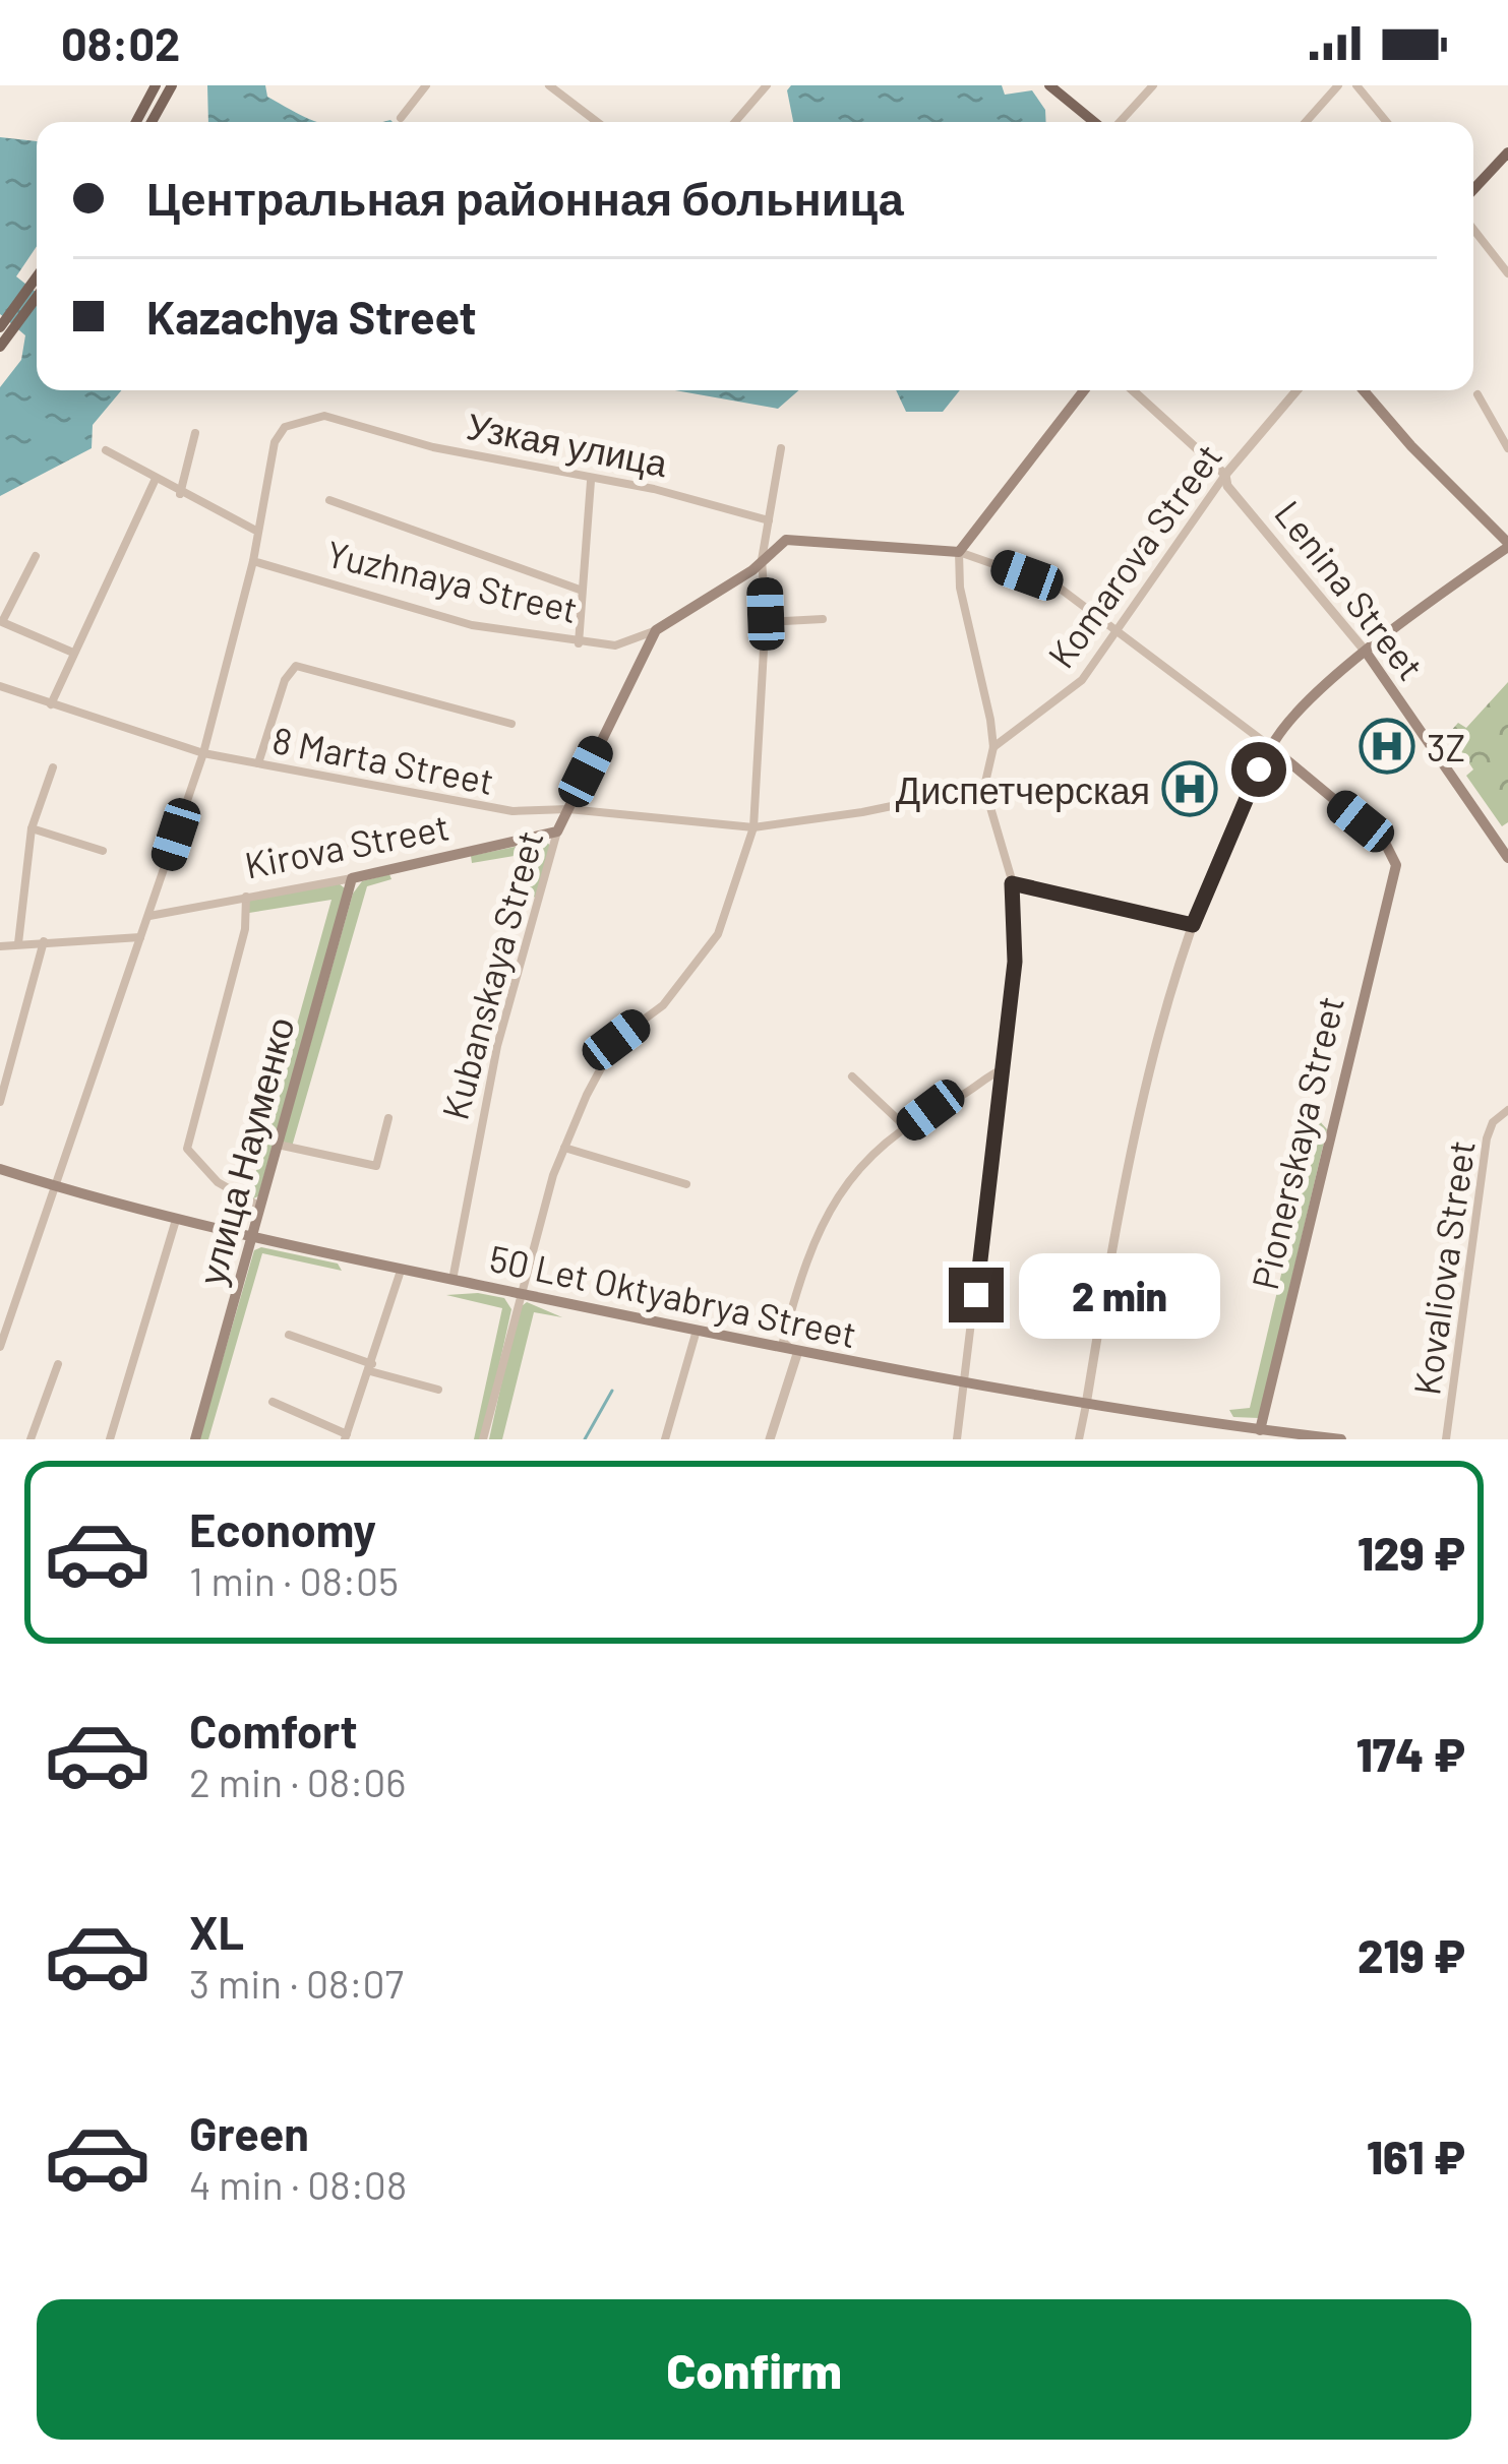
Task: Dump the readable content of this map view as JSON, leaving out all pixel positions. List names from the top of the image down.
{
  "streets": {
    "main road": [
      "Yuzhnaya Street",
      "Lenina Street",
      "Kirova Street",
      "Kubanskaya Street",
      "Pionerskaya Street",
      "улица Науменко",
      "50 Let Oktyabrya Street"
    ],
    "street": [
      "Узкая улица",
      "Komarova Street",
      "8 Marta Street",
      "Kovaliova Street"
    ]
  },
  "crossings": [
    ["Komarova Street", "Lenina Street"],
    ["Yuzhnaya Street", "Kubanskaya Street"],
    ["8 Marta Street", "Kubanskaya Street"],
    ["Kirova Street", "Kubanskaya Street"],
    ["Kirova Street", "улица Науменко"],
    ["Kubanskaya Street", "50 Let Oktyabrya Street"],
    ["Pionerskaya Street", "50 Let Oktyabrya Street"],
    ["улица Науменко", "50 Let Oktyabrya Street"]
  ],
  "places": {
    "hospital": ["3Z", "Диспетчерская"]
  },
  "page": {
    "status": "08:02",
    "banner": ["Центральная районная больница", "Kazachya Street"],
    "bubble": "2 min",
    "list": [
      {
        "name": "Economy",
        "note": "1 min · 08:05",
        "value": "129 ₽"
      },
      {
        "name": "Comfort",
        "note": "2 min · 08:06",
        "value": "174 ₽"
      },
      {
        "name": "XL",
        "note": "3 min · 08:07",
        "value": "219 ₽"
      },
      {
        "name": "Green",
        "note": "4 min · 08:08",
        "value": "161 ₽"
      }
    ],
    "buttons": "Confirm"
  }
}
